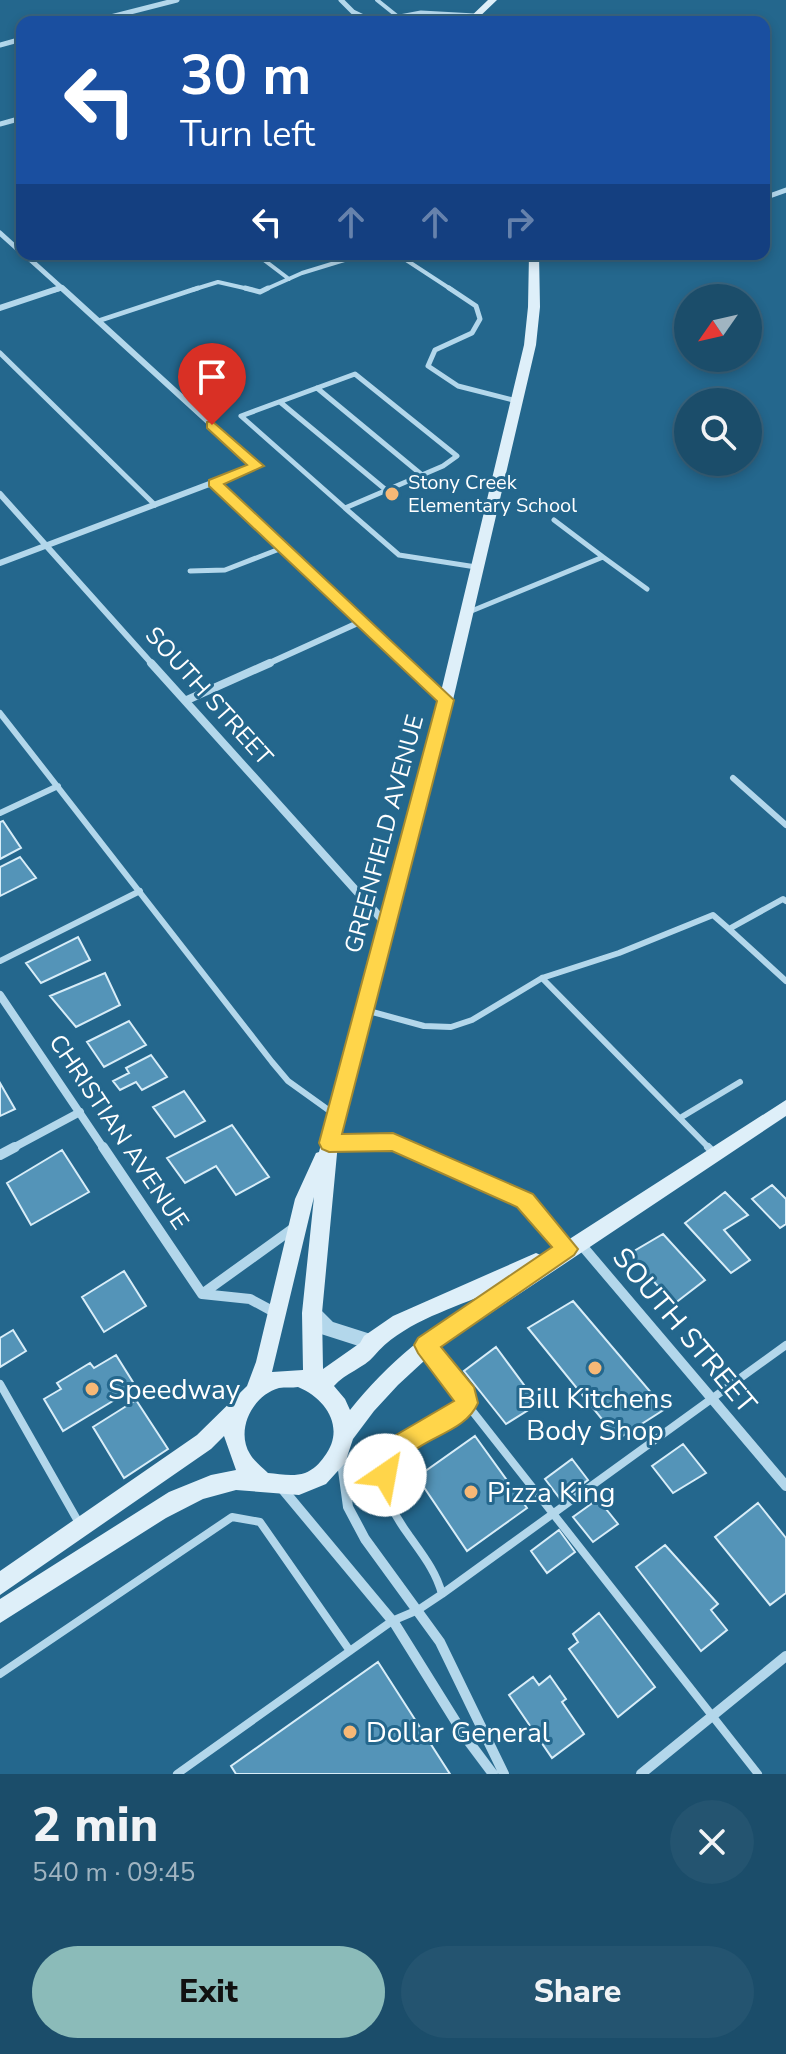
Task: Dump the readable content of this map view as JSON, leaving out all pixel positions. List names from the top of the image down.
{
  "streets": {
    "main road": ["GREENFIELD AVENUE"],
    "street": ["SOUTH STREET", "CHRISTIAN AVENUE"]
  },
  "crossings": [
    ["SOUTH STREET", "GREENFIELD AVENUE"]
  ],
  "places": [
    "Stony Creek Elementary School",
    "Bill Kitchens Body Shop",
    "Speedway",
    "Pizza King",
    "Dollar General"
  ],
  "north": "bottom left",
  "page": {
    "turn": ["30 m", "Turn left"],
    "heading": ["2 min", "540 m · 09:45"],
    "buttons": ["Exit", "Share"]
  }
}
